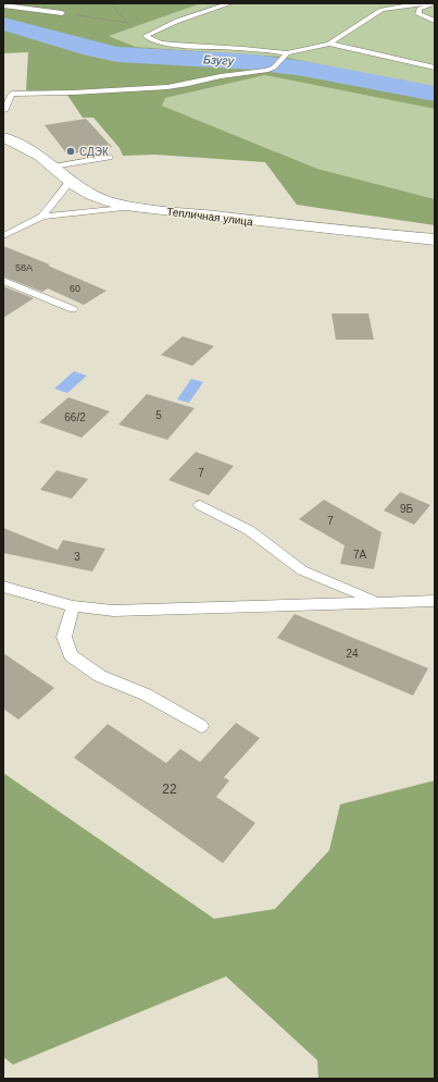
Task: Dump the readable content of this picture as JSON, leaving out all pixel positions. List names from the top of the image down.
{
  "streets": {
    "street": ["Тепличная улица"]
  },
  "water": ["Бзугу"],
  "places": ["СДЭК"],
  "house_numbers": [
    "58А",
    "60",
    "5",
    "66/2",
    "7",
    "9Б",
    "7",
    "7А",
    "3",
    "24",
    "22"
  ]
}
